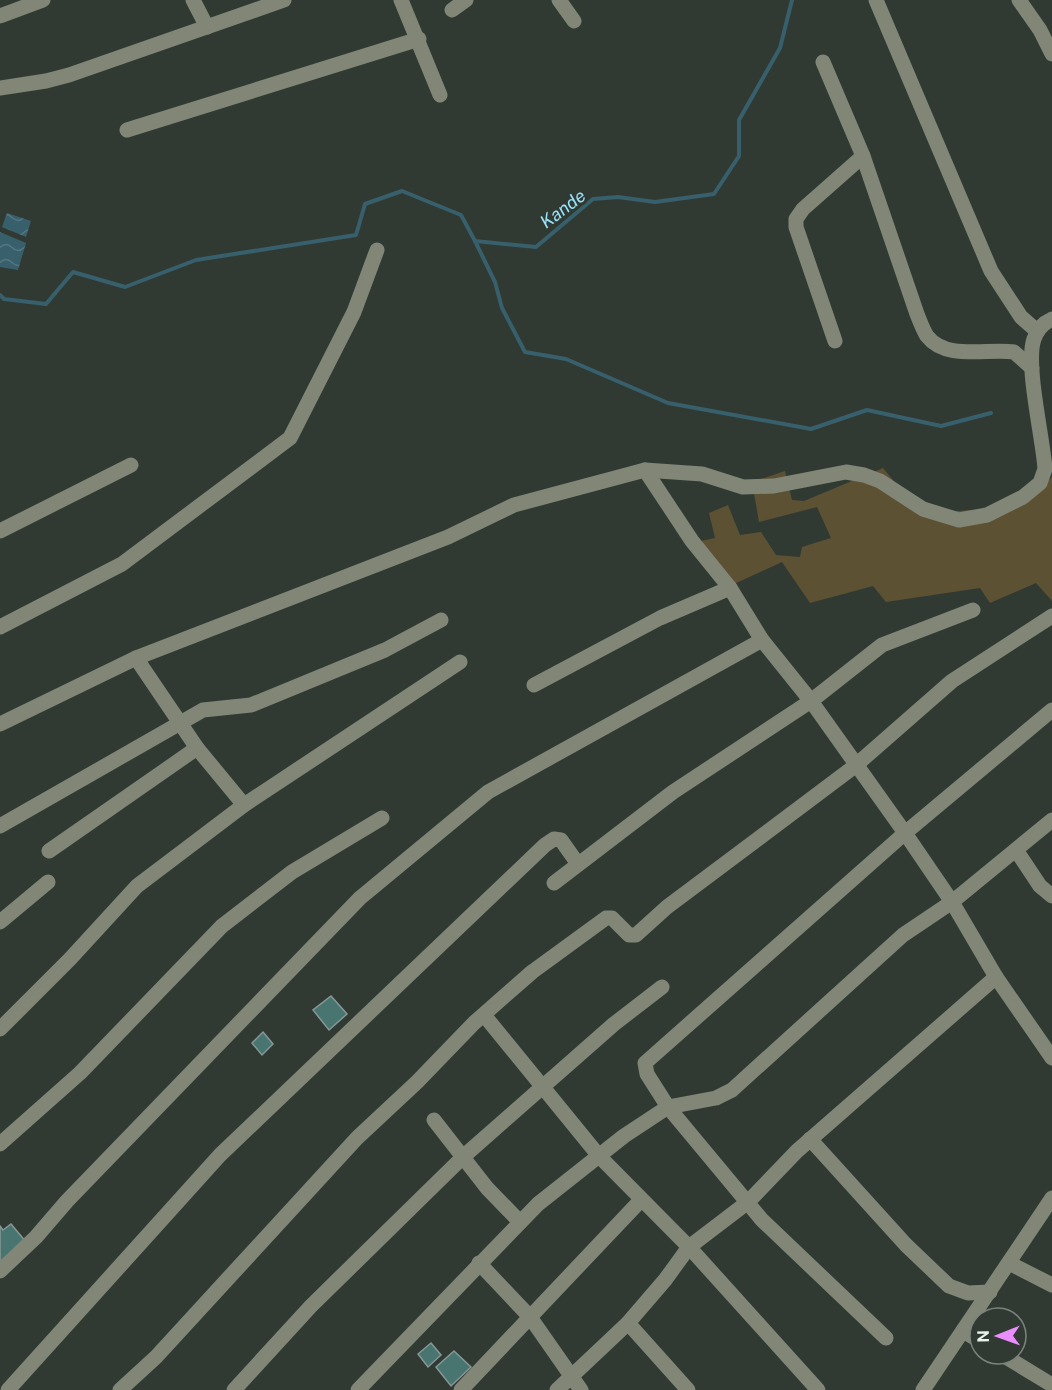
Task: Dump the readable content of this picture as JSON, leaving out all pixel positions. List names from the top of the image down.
{
  "water": ["Kande"],
  "north": "left"
}
